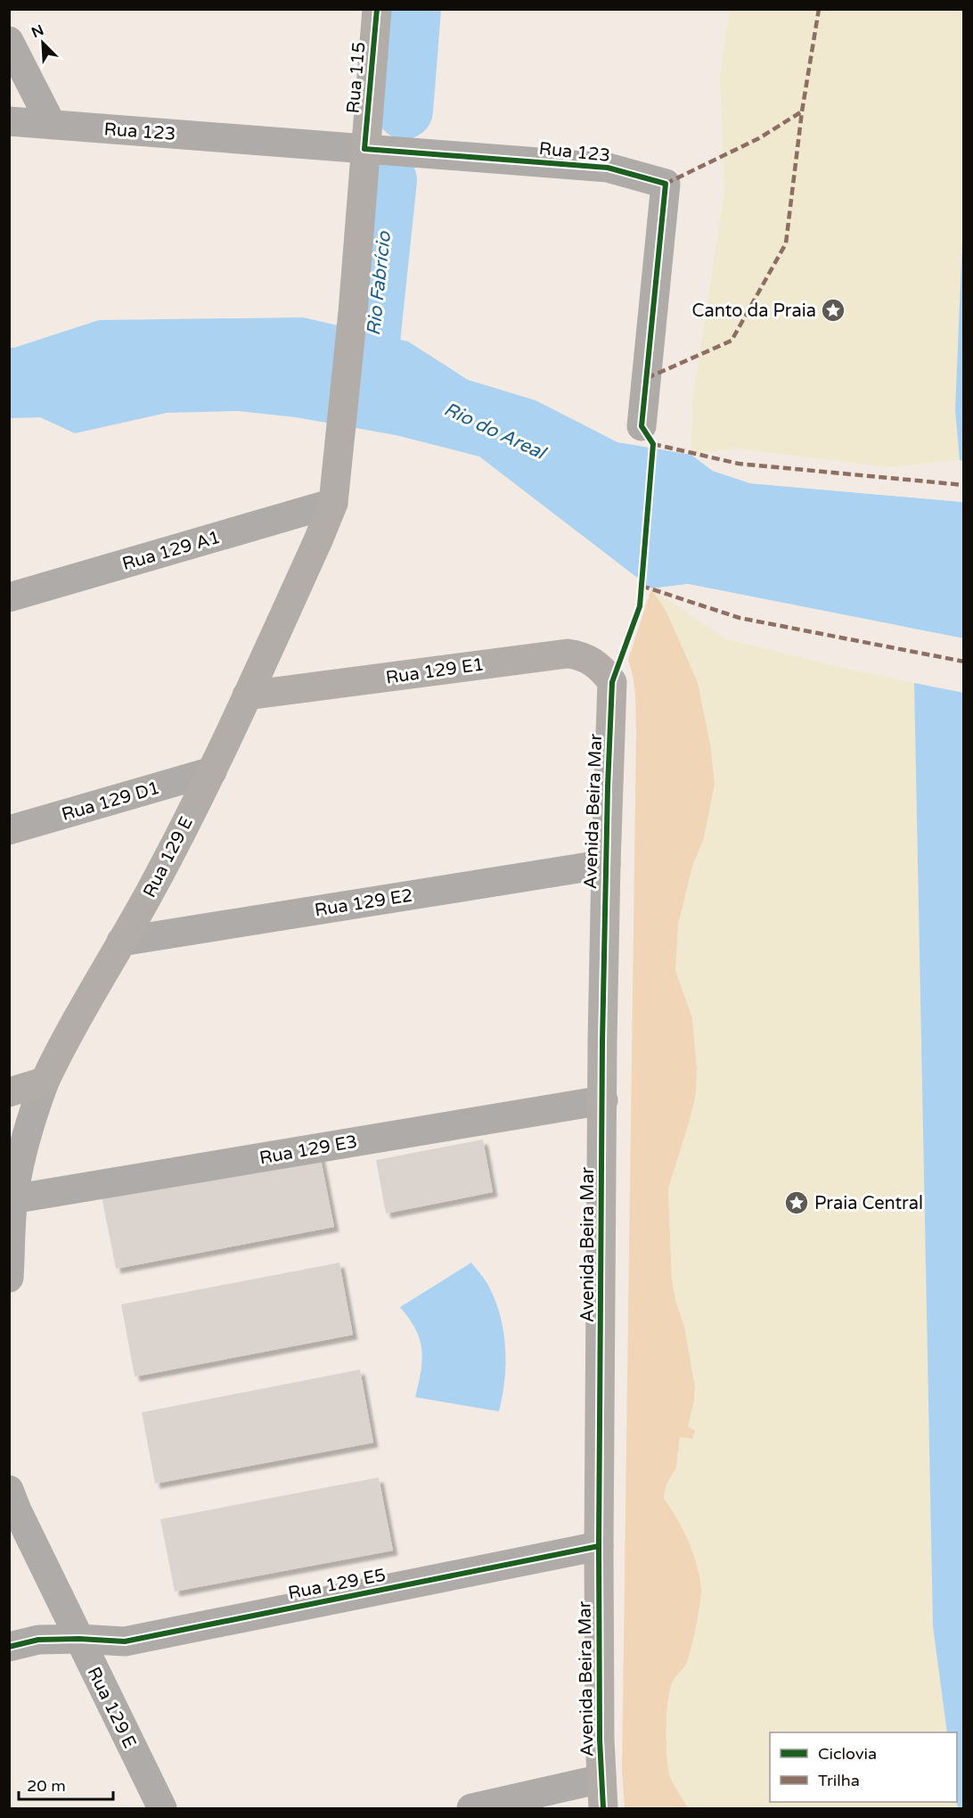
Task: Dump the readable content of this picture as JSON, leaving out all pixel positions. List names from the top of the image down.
{
  "streets": {
    "main road": [
      "Rua 115",
      "Rua 129 E1",
      "Avenida Beira Mar",
      "Rua 129 E"
    ],
    "street": [
      "Rua 123",
      "Rua 129 A1",
      "Rua 129 D1",
      "Rua 129 E2",
      "Rua 129 E3",
      "Rua 129 E5"
    ]
  },
  "crossings": [
    ["Rua 115", "Rua 123"],
    ["Rua 115", "Rua 129 E"],
    ["Rua 129 A1", "Rua 129 E"],
    ["Rua 129 E1", "Avenida Beira Mar"],
    ["Rua 129 E1", "Rua 129 E"],
    ["Rua 129 D1", "Rua 129 E"],
    ["Avenida Beira Mar", "Rua 129 E2"],
    ["Avenida Beira Mar", "Rua 129 E3"],
    ["Avenida Beira Mar", "Rua 129 E5"],
    ["Rua 129 E", "Rua 129 E2"],
    ["Rua 129 E", "Rua 129 E3"],
    ["Rua 129 E", "Rua 129 E5"]
  ],
  "water": ["Rio Fabrício", "Rio do Areal"],
  "places": {
    "place": ["Canto da Praia", "Praia Central"]
  },
  "legend": ["Ciclovia", "Trilha"],
  "scale_bar": "20 m",
  "north": "top left"
}
